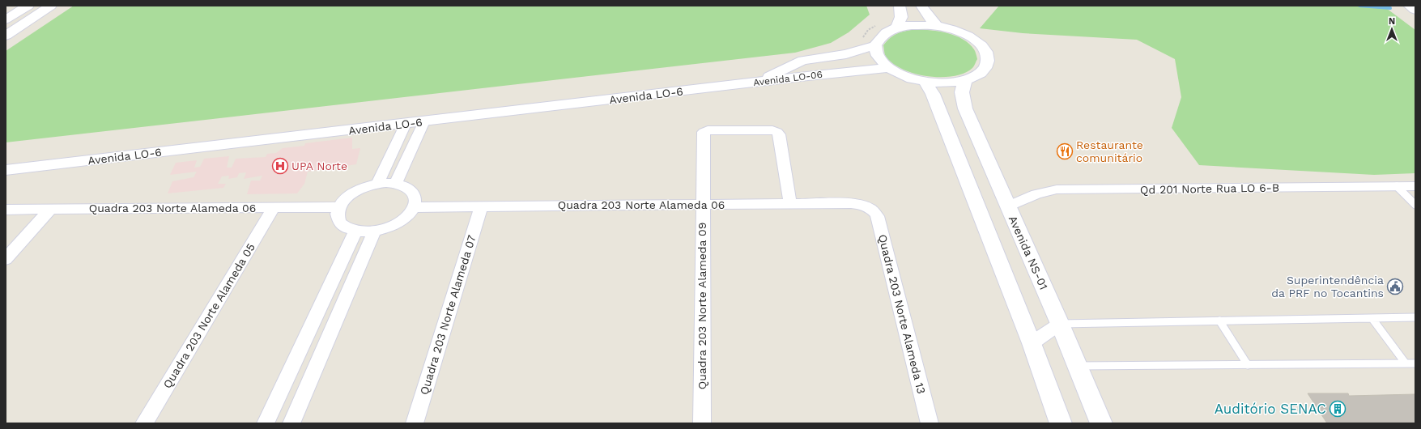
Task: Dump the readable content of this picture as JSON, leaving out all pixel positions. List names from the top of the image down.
{
  "streets": {
    "street": [
      "Avenida LO-06",
      "Avenida LO-6",
      "Qd 201 Norte Rua LO 6-B",
      "Quadra 203 Norte Alameda 06",
      "Avenida NS-01",
      "Quadra 203 Norte Alameda 09",
      "Quadra 203 Norte Alameda 13",
      "Quadra 203 Norte Alameda 07",
      "Quadra 203 Norte Alameda 05"
    ]
  },
  "crossings": [
    ["Avenida LO-06", "Avenida LO-6"],
    ["Qd 201 Norte Rua LO 6-B", "Avenida NS-01"],
    ["Quadra 203 Norte Alameda 06", "Quadra 203 Norte Alameda 09"],
    ["Quadra 203 Norte Alameda 06", "Quadra 203 Norte Alameda 13"],
    ["Quadra 203 Norte Alameda 06", "Quadra 203 Norte Alameda 07"],
    ["Quadra 203 Norte Alameda 06", "Quadra 203 Norte Alameda 05"]
  ],
  "places": {
    "restaurant": ["Restaurante comunitário"],
    "hospital": ["UPA Norte"],
    "public building": ["Superintendência da PRF no Tocantins"],
    "building": ["Auditório SENAC"]
  },
  "north": "top"
}
